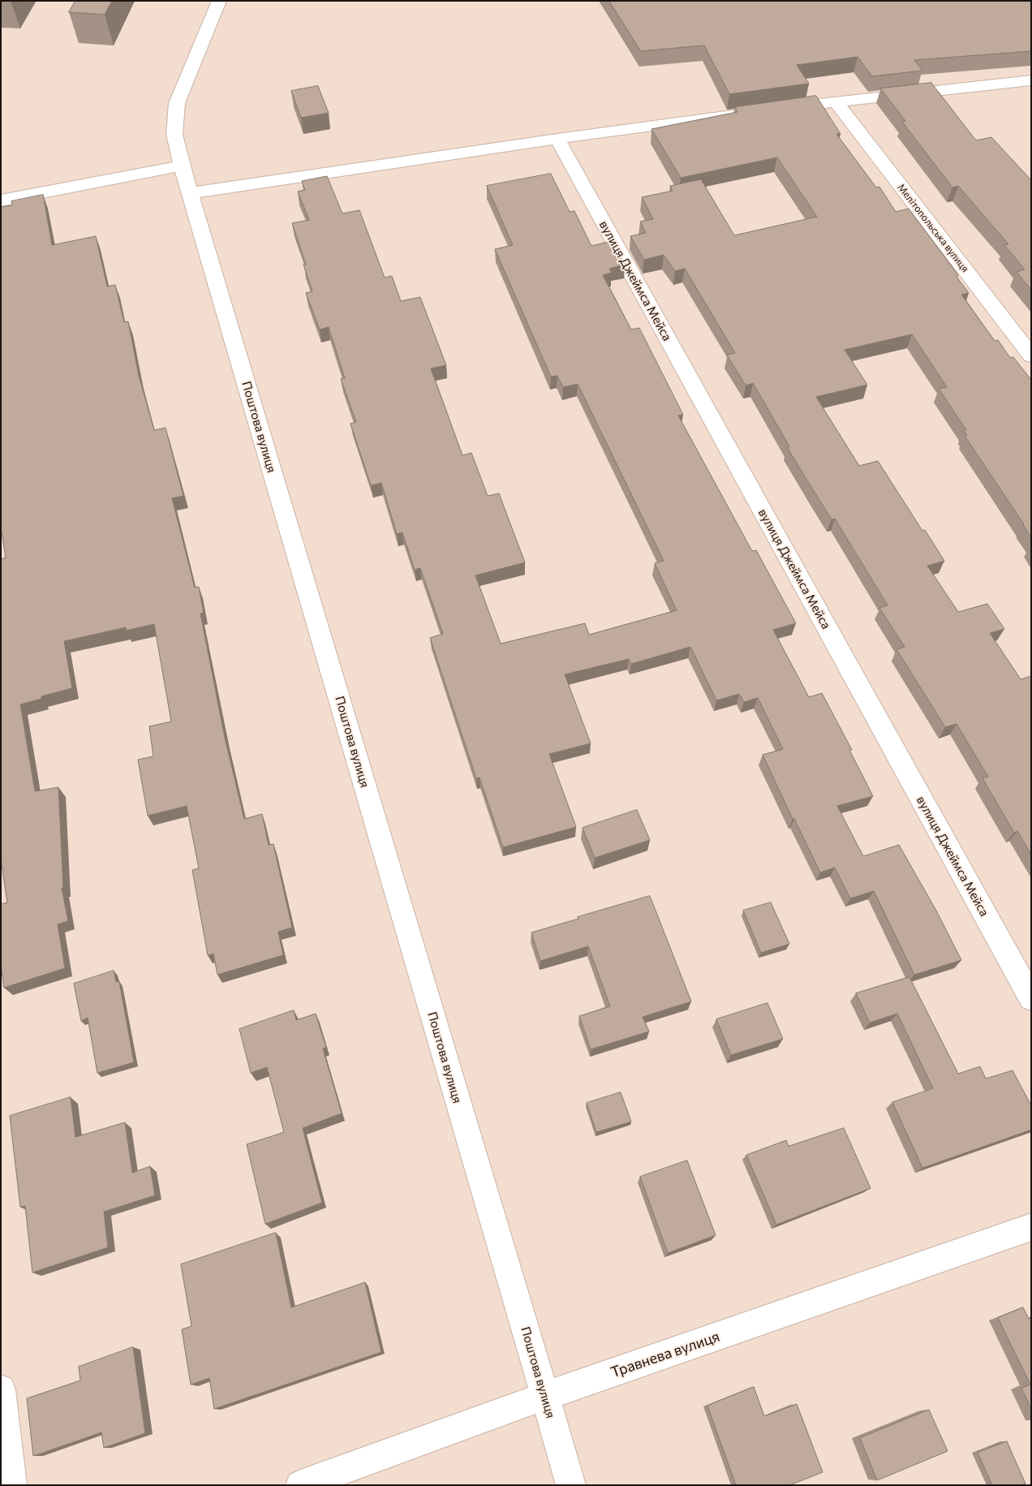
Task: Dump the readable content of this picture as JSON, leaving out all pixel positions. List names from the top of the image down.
{
  "streets": {
    "street": [
      "Мелітопольська вулиця",
      "вулиця Джеймса Мейса",
      "Поштова вулиця",
      "Травнева вулиця"
    ]
  },
  "crossings": [
    ["Поштова вулиця", "Травнева вулиця"]
  ]
}
